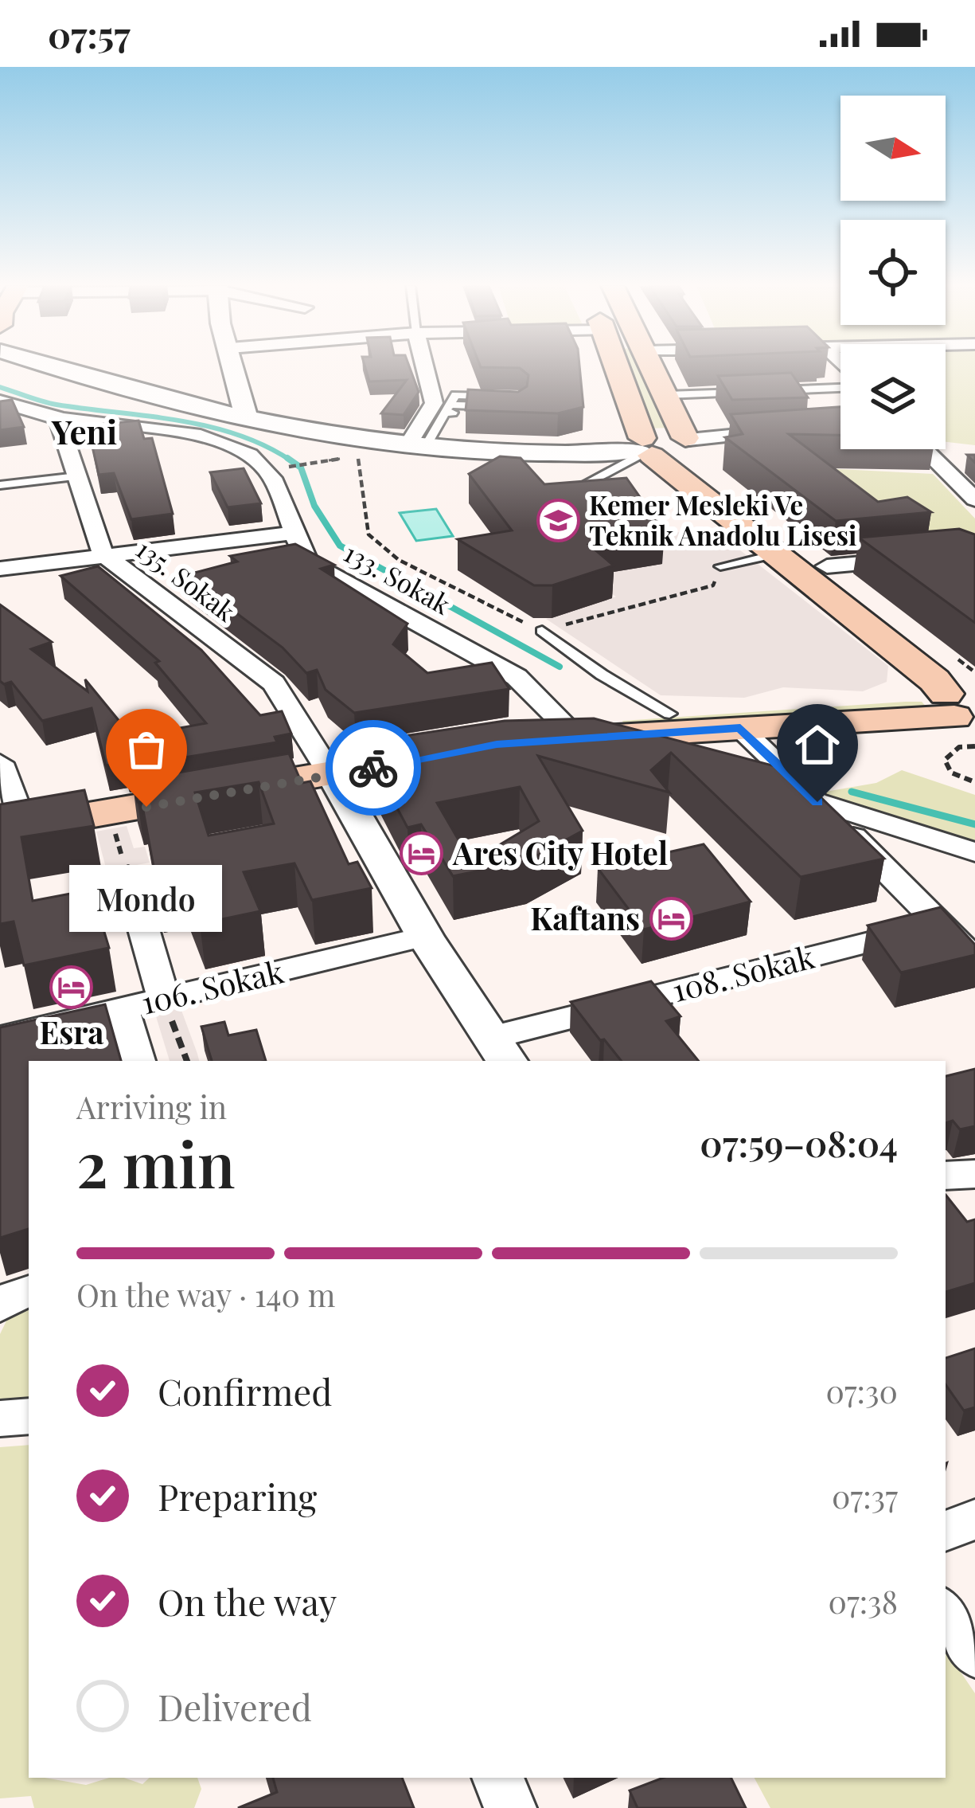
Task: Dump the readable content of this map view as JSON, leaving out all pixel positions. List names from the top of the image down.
{
  "streets": {
    "street": [
      "133. Sokak",
      "135. Sokak",
      "108. Sokak",
      "106. Sokak"
    ]
  },
  "crossings": [
    ["133. Sokak", "135. Sokak"]
  ],
  "districts": ["Yeni"],
  "places": {
    "school or university": ["Kemer Mesleki Ve Teknik Anadolu Lisesi"],
    "other": ["Mondo"],
    "hotel": ["Ares City Hotel", "Kaftans", "Esra"]
  },
  "north": "right",
  "page": {
    "status": "07:57",
    "bubble": "Mondo",
    "heading": ["2 min", "Arriving in", "07:59–08:04"],
    "bar": "On the way · 140 m",
    "list": [
      ["Confirmed", "07:30"],
      ["Preparing", "07:37"],
      ["On the way", "07:38"],
      "Delivered"
    ]
  }
}
